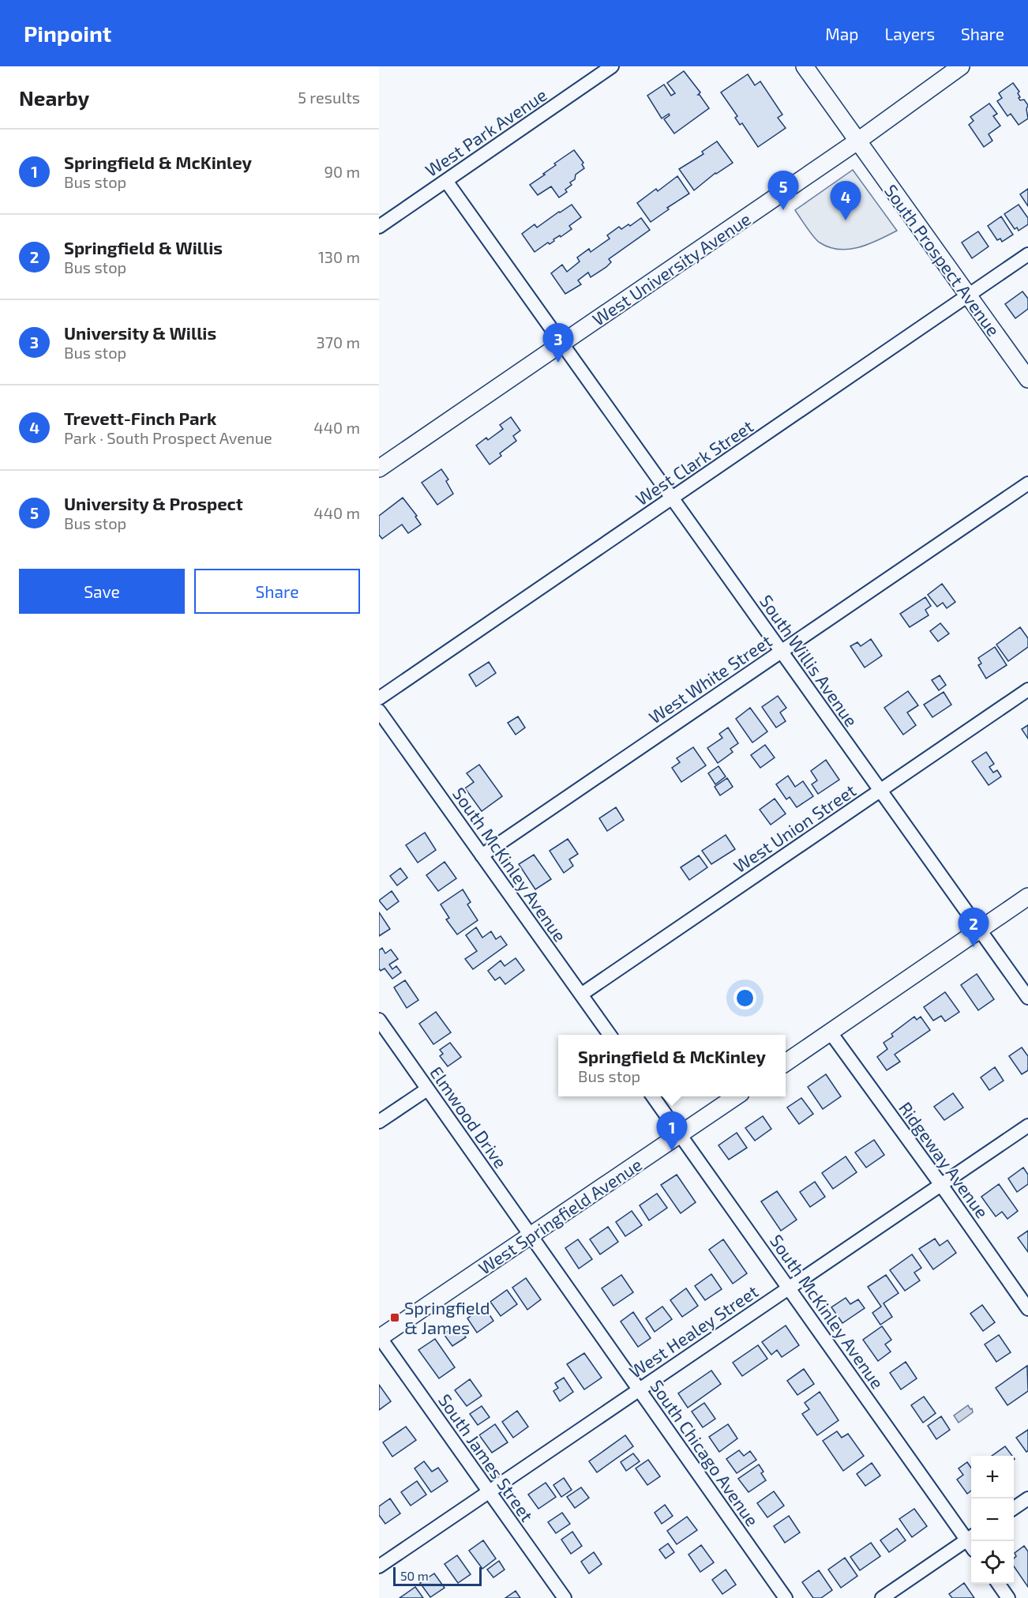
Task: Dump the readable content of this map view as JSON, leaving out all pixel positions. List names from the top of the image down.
{
  "streets": {
    "main road": ["South Prospect Avenue", "West University Avenue", "West Springfield Avenue"],
    "street": [
      "West Park Avenue",
      "West Clark Street",
      "South Willis Avenue",
      "West White Street",
      "West Union Street",
      "South McKinley Avenue",
      "Elmwood Drive",
      "Ridgeway Avenue",
      "West Healey Street",
      "South Chicago Avenue",
      "South James Street"
    ]
  },
  "crossings": [
    ["West Park Avenue", "South Willis Avenue"],
    ["South Prospect Avenue", "West University Avenue"],
    ["South Prospect Avenue", "West Clark Street"],
    ["West University Avenue", "South Willis Avenue"],
    ["West Clark Street", "South Willis Avenue"],
    ["South Willis Avenue", "West White Street"],
    ["South Willis Avenue", "West Union Street"],
    ["West White Street", "South McKinley Avenue"],
    ["West Union Street", "South McKinley Avenue"],
    ["South McKinley Avenue", "West Springfield Avenue"],
    ["South McKinley Avenue", "West Healey Street"],
    ["Elmwood Drive", "West Springfield Avenue"],
    ["Elmwood Drive", "South Chicago Avenue"],
    ["Ridgeway Avenue", "West Healey Street"],
    ["West Springfield Avenue", "South Chicago Avenue"],
    ["West Springfield Avenue", "South James Street"],
    ["West Healey Street", "South Chicago Avenue"],
    ["West Healey Street", "South James Street"]
  ],
  "places": {
    "transit": ["Springfield & James"]
  },
  "scale_bar": "50 m",
  "page": {
    "header": "Pinpoint",
    "nav": ["Map", "Layers", "Share"],
    "heading": ["Nearby", "5 results"],
    "list": [
      {
        "mark": "1",
        "name": "Springfield & McKinley",
        "note": "Bus stop",
        "value": "90 m"
      },
      {
        "mark": "2",
        "name": "Springfield & Willis",
        "note": "Bus stop",
        "value": "130 m"
      },
      {
        "mark": "3",
        "name": "University & Willis",
        "note": "Bus stop",
        "value": "370 m"
      },
      {
        "mark": "4",
        "name": "Trevett-Finch Park",
        "note": "Park · South Prospect Avenue",
        "value": "440 m"
      },
      {
        "mark": "5",
        "name": "University & Prospect",
        "note": "Bus stop",
        "value": "440 m"
      }
    ],
    "pins": [
      "5",
      "4",
      "3",
      "2",
      "1"
    ],
    "buttons": ["Save", "Share"],
    "popup": ["Springfield & McKinley", "Bus stop"],
    "map_buttons": ["+", "−"],
    "scale": "50 m"
  }
}
